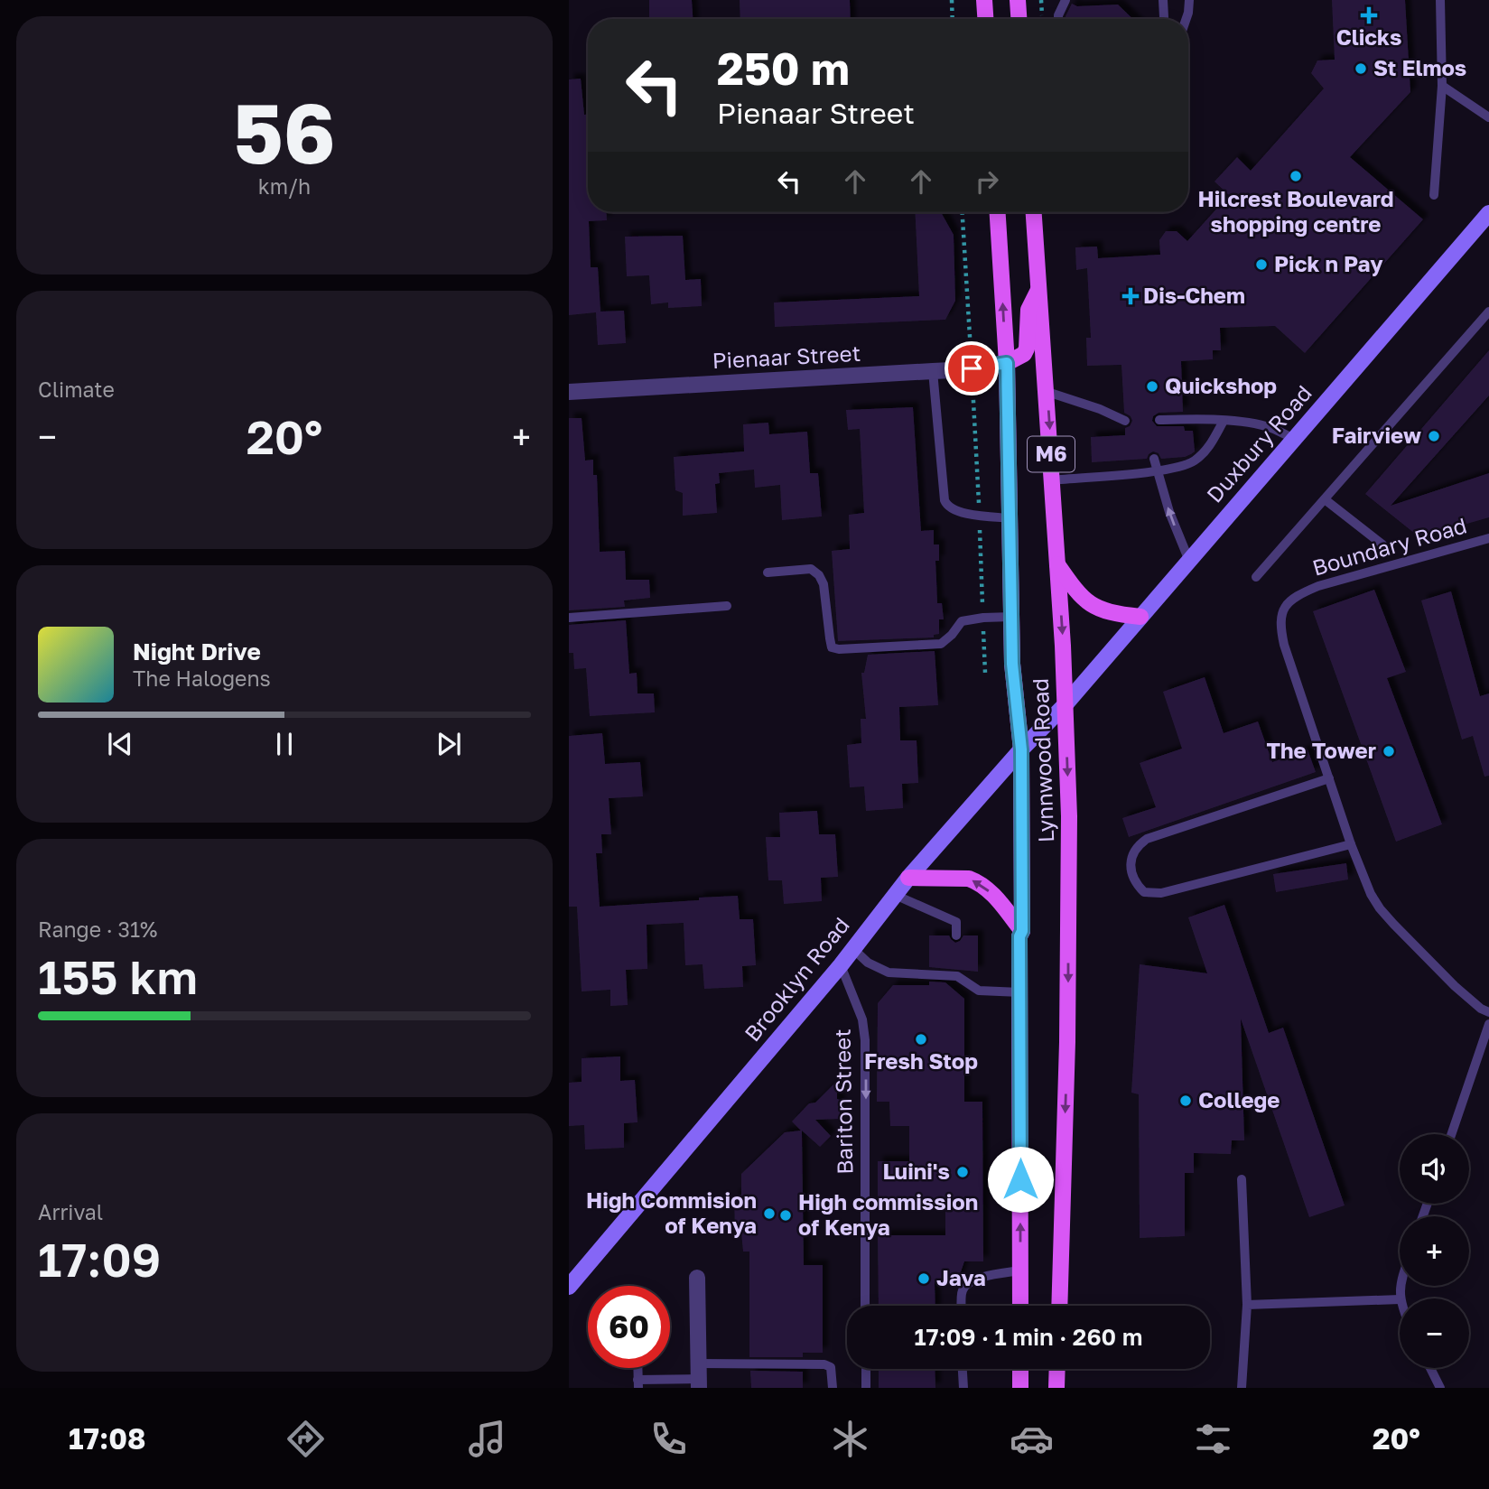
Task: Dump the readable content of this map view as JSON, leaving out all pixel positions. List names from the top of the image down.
{
  "streets": {
    "main road": [
      "Duxbury Road",
      "M6",
      "Lynnwood Road",
      "Brooklyn Road"
    ],
    "street": ["Pienaar Street"],
    "lane": ["Boundary Road", "Bariton Street"]
  },
  "crossings": [
    ["Pienaar Street", "Lynnwood Road"],
    ["Duxbury Road", "Lynnwood Road"],
    ["Duxbury Road", "Brooklyn Road"],
    ["Lynnwood Road", "Brooklyn Road"],
    ["Brooklyn Road", "Bariton Street"]
  ],
  "one_way": ["Bariton Street"],
  "places": {
    "health": ["Clicks", "Dis-Chem"],
    "other": [
      "St Elmos",
      "Hilcrest Boulevard shopping centre",
      "Pick n Pay",
      "Quickshop",
      "Fairview",
      "The Tower",
      "Fresh Stop",
      "College",
      "Luini's",
      "High Commision of Kenya",
      "High commission of Kenya",
      "Java"
    ]
  },
  "page": {
    "tile": [
      ["56", "km/h"],
      "Climate",
      ["Range · 31%", "155 km"],
      ["Arrival", "17:09"]
    ],
    "turn": ["250 m", "Pienaar Street"],
    "heat": ["−", "20°", "+"],
    "song": ["Night Drive", "The Halogens"],
    "map_buttons": ["+", "−"],
    "limit": "60",
    "trip": "17:09 · 1 min · 260 m",
    "tabs": ["17:08", "20°"]
  }
}
